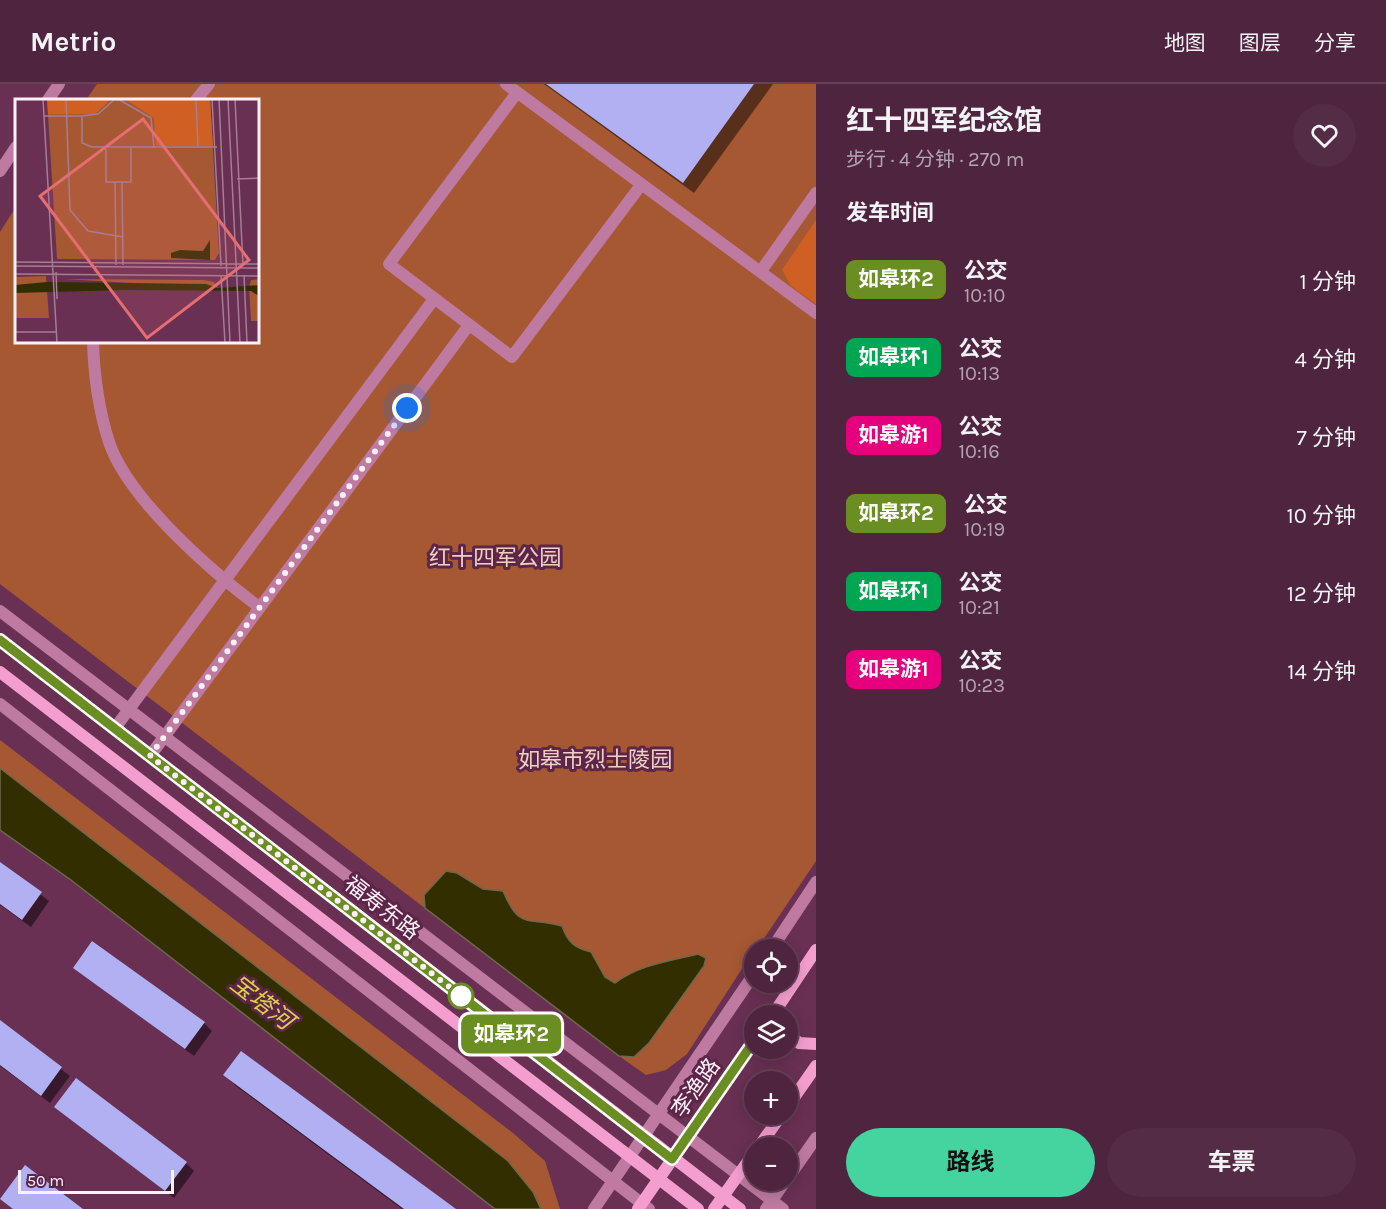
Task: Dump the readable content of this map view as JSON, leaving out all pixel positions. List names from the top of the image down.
{
  "streets": {
    "main road": ["福寿东路", "李渔路"]
  },
  "crossings": [
    ["福寿东路", "李渔路"]
  ],
  "water": ["宝塔河"],
  "parks": ["红十四军公园", "如皋市烈士陵园"],
  "lines": ["bus line 如皋环2"],
  "scale_bar": "50 m",
  "page": {
    "header": "Metrio",
    "nav": ["地图", "图层", "分享"],
    "on_map": "如皋环2",
    "heading": [
      ["红十四军纪念馆", "步行 · 4 分钟 · 270 m"],
      "发车时间"
    ],
    "list": [
      {
        "mark": "如皋环2",
        "name": "公交",
        "note": "10:10",
        "value": "1 分钟"
      },
      {
        "mark": "如皋环1",
        "name": "公交",
        "note": "10:13",
        "value": "4 分钟"
      },
      {
        "mark": "如皋游1",
        "name": "公交",
        "note": "10:16",
        "value": "7 分钟"
      },
      {
        "mark": "如皋环2",
        "name": "公交",
        "note": "10:19",
        "value": "10 分钟"
      },
      {
        "mark": "如皋环1",
        "name": "公交",
        "note": "10:21",
        "value": "12 分钟"
      },
      {
        "mark": "如皋游1",
        "name": "公交",
        "note": "10:23",
        "value": "14 分钟"
      }
    ],
    "map_buttons": ["+", "−"],
    "buttons": ["路线", "车票"],
    "scale": "50 m"
  }
}
